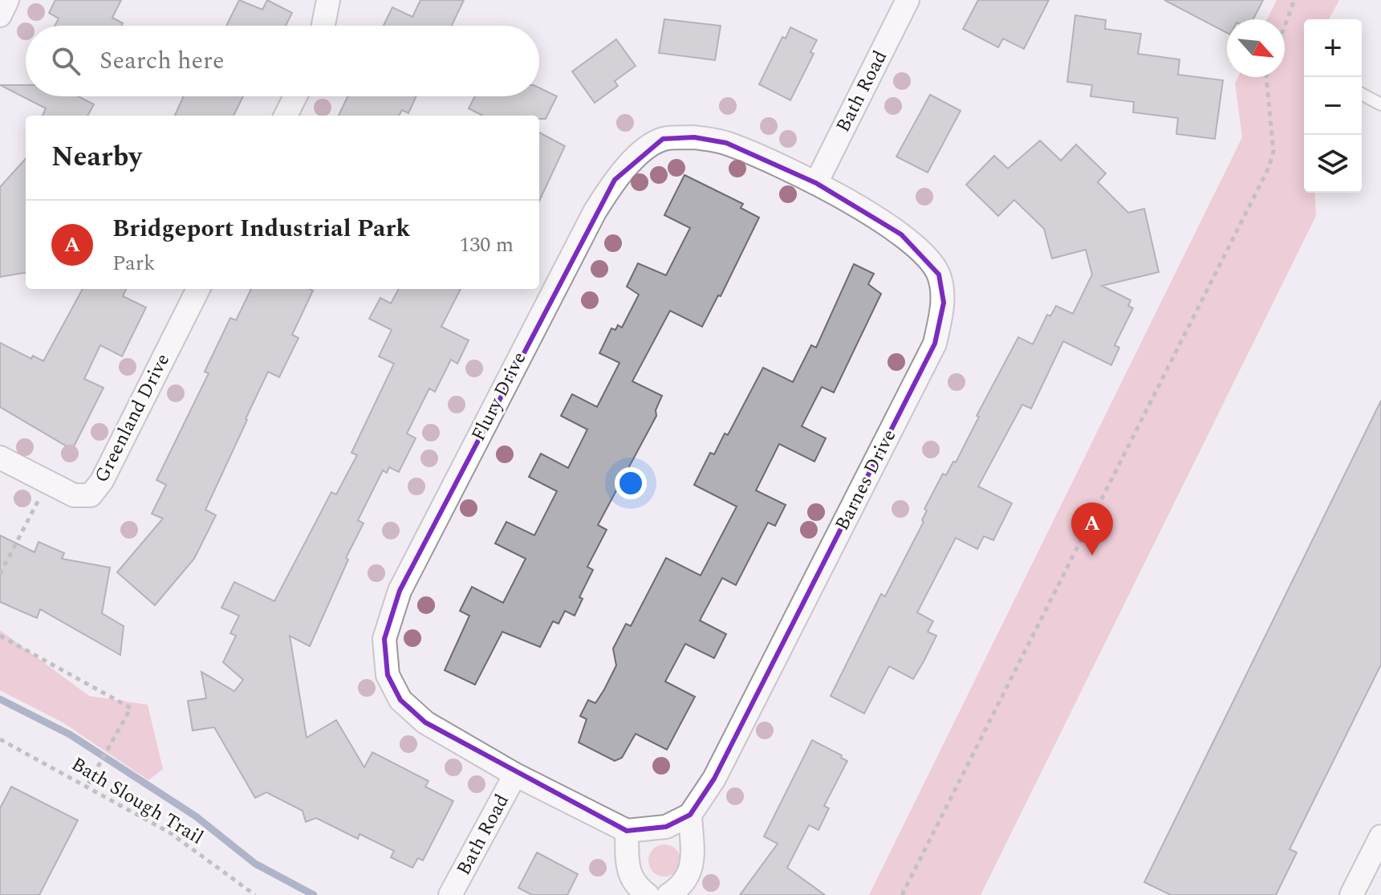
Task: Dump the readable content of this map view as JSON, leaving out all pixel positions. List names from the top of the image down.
{
  "streets": {
    "street": [
      "Bath Road",
      "Flury Drive",
      "Greenland Drive",
      "Barnes Drive"
    ],
    "path": ["Bath Slough Trail"]
  },
  "crossings": [
    ["Bath Road", "Flury Drive"],
    ["Bath Road", "Barnes Drive"],
    ["Flury Drive", "Barnes Drive"]
  ],
  "north": "bottom right",
  "page": {
    "map_buttons": ["+", "−"],
    "search": "Search here",
    "heading": "Nearby",
    "list": [
      {
        "mark": "A",
        "name": "Bridgeport Industrial Park",
        "note": "Park",
        "value": "130 m"
      }
    ],
    "pins": "A"
  }
}
